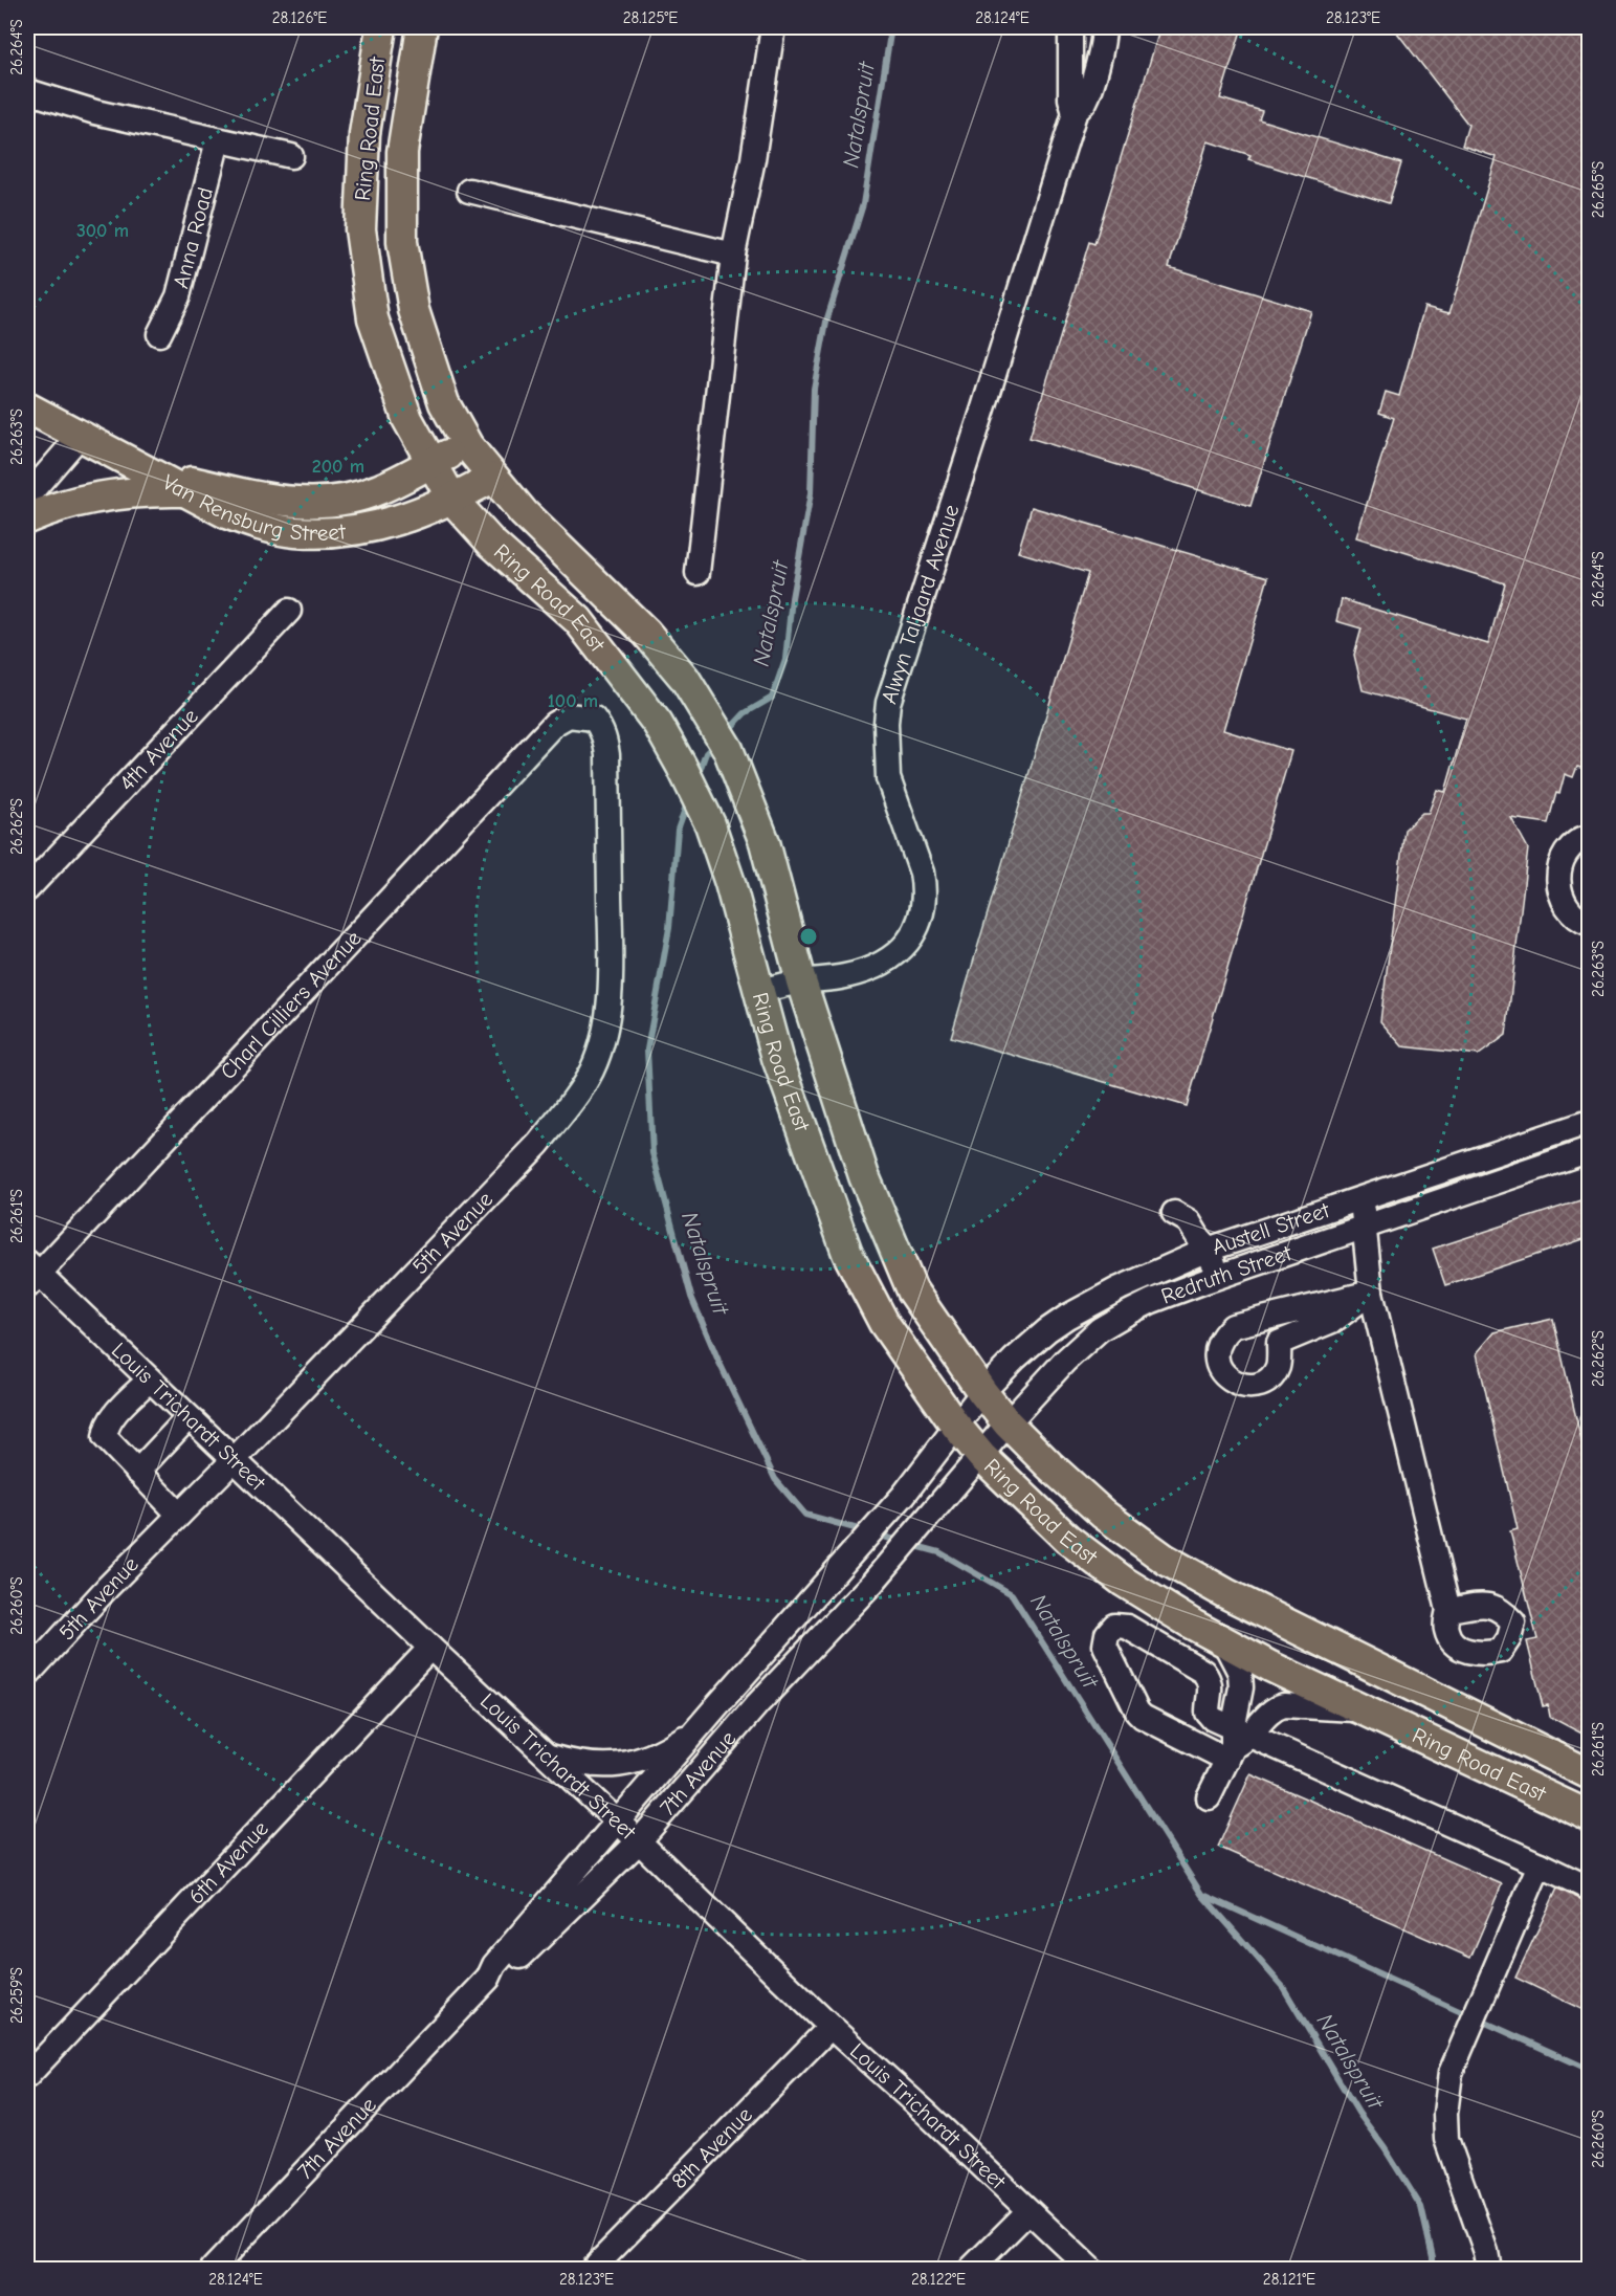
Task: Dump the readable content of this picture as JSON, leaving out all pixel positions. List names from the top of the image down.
{
  "streets": {
    "main road": ["Ring Road East", "Van Rensburg Street"],
    "street": [
      "Anna Road",
      "Alwyn Taljaard Avenue",
      "4th Avenue",
      "Charl Cilliers Avenue",
      "Austell Street",
      "5th Avenue",
      "Redruth Street",
      "Louis Trichardt Street",
      "7th Avenue",
      "6th Avenue",
      "8th Avenue"
    ]
  },
  "crossings": [
    ["Ring Road East", "Van Rensburg Street"],
    ["Ring Road East", "Alwyn Taljaard Avenue"],
    ["Ring Road East", "Austell Street"],
    ["Ring Road East", "Redruth Street"],
    ["Charl Cilliers Avenue", "5th Avenue"],
    ["Charl Cilliers Avenue", "Louis Trichardt Street"],
    ["Austell Street", "7th Avenue"],
    ["5th Avenue", "Louis Trichardt Street"],
    ["Redruth Street", "7th Avenue"],
    ["Louis Trichardt Street", "7th Avenue"],
    ["Louis Trichardt Street", "6th Avenue"],
    ["Louis Trichardt Street", "8th Avenue"]
  ],
  "water": ["Natalspruit"],
  "coordinates": [
    "28.126°E",
    "28.125°E",
    "28.124°E",
    "28.123°E",
    "26.264°S",
    "26.265°S",
    "26.263°S",
    "26.262°S",
    "26.261°S",
    "26.260°S",
    "26.259°S",
    "28.122°E",
    "28.121°E"
  ],
  "rings": ["300 m", "200 m", "100 m"]
}
